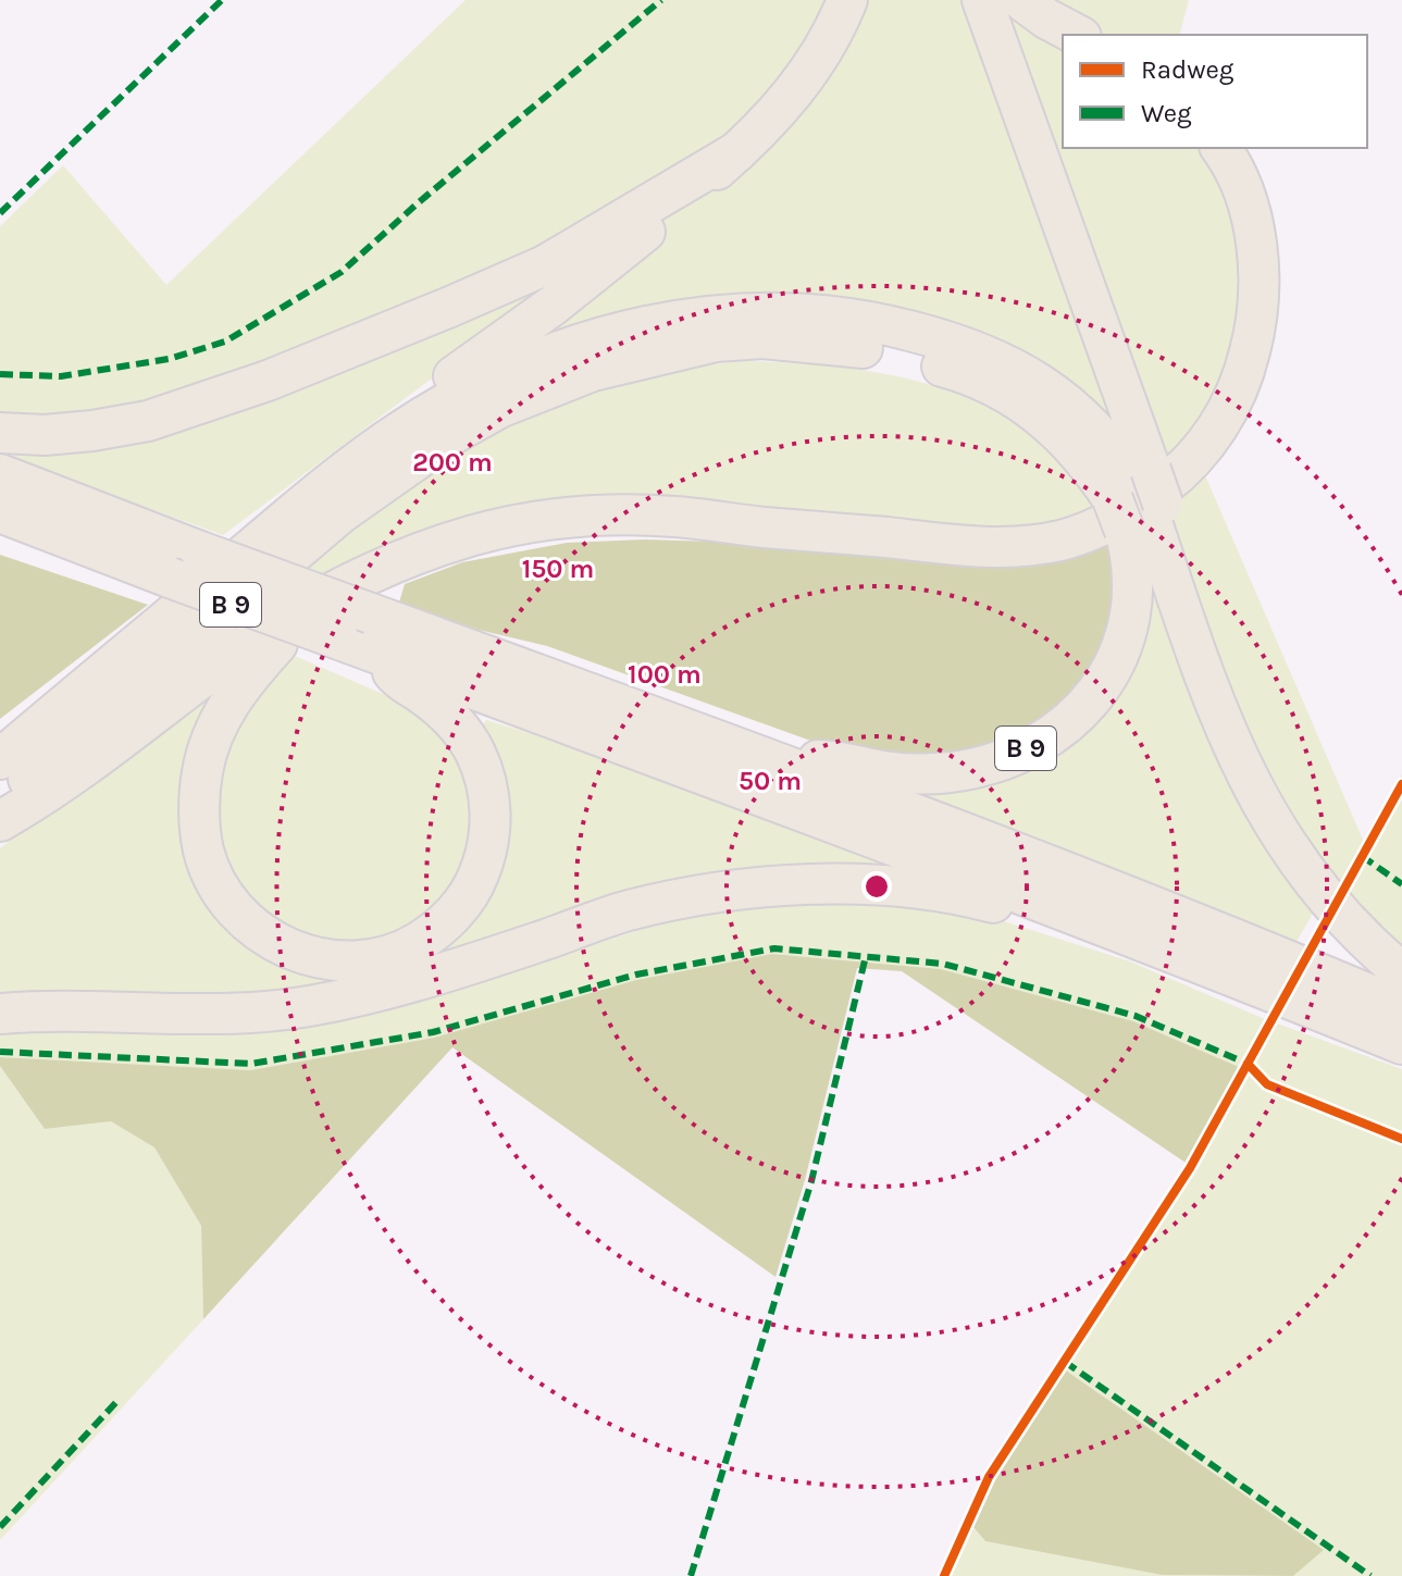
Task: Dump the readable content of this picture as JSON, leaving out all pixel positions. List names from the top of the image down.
{
  "streets": {
    "highway": ["B 9"]
  },
  "legend": ["Radweg", "Weg"],
  "rings": [
    "200 m",
    "150 m",
    "100 m",
    "50 m"
  ]
}
